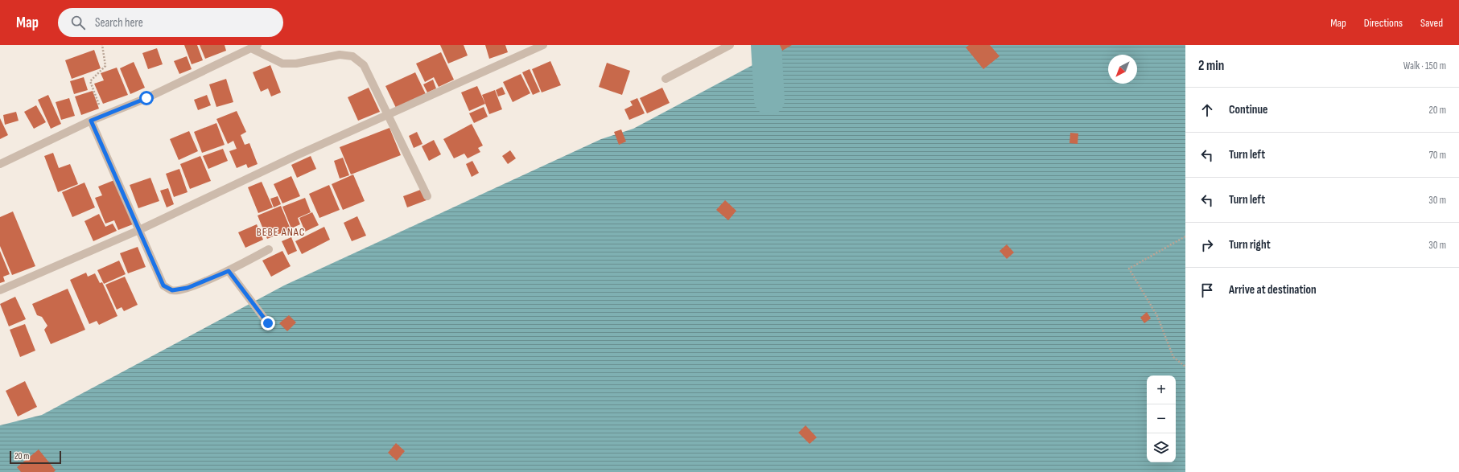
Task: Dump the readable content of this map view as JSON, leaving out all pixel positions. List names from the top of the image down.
{
  "districts": ["BEBE ANAC"],
  "scale_bar": "20 m",
  "north": "bottom left",
  "page": {
    "header": "Map",
    "search": "Search here",
    "nav": ["Map", "Directions", "Saved"],
    "heading": ["2 min", "Walk · 150 m"],
    "list": [
      ["Continue", "20 m"],
      ["Turn left", "70 m"],
      ["Turn left", "30 m"],
      ["Turn right", "30 m"],
      "Arrive at destination"
    ],
    "map_buttons": ["+", "−"],
    "scale": "20 m"
  }
}
